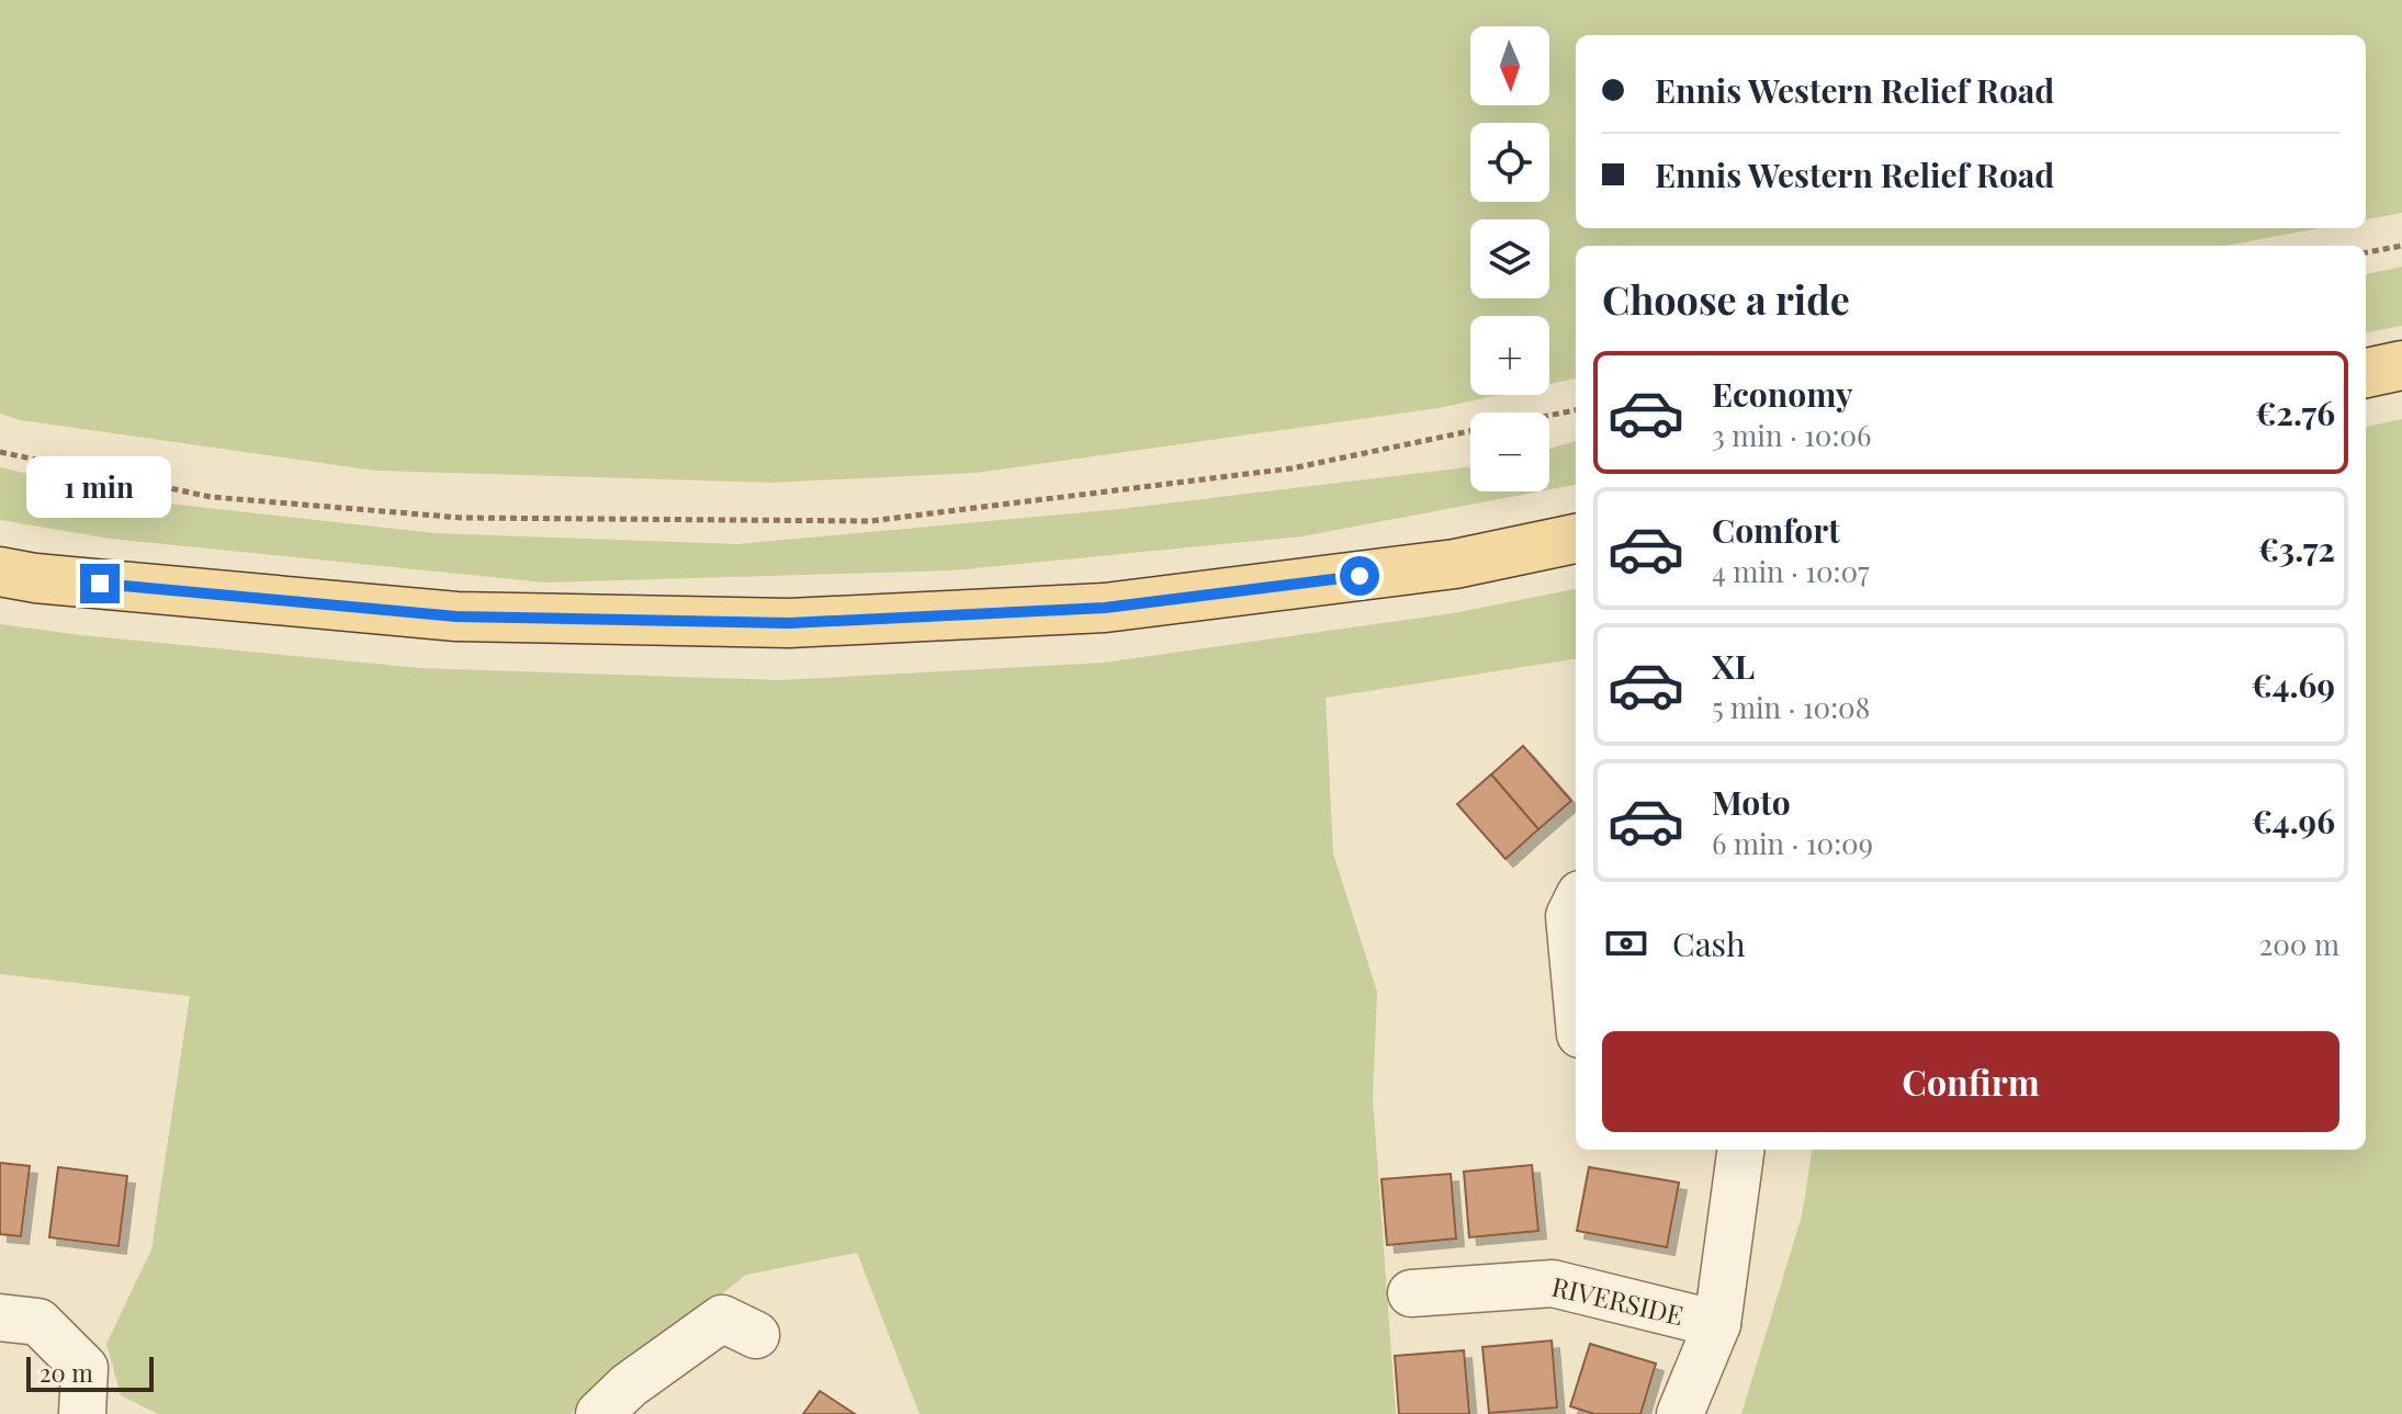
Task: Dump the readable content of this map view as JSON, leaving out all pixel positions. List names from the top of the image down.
{
  "streets": {
    "street": ["RIVERSIDE"]
  },
  "scale_bar": "20 m",
  "north": "bottom",
  "page": {
    "map_buttons": ["+", "−"],
    "banner": ["Ennis Western Relief Road", "Ennis Western Relief Road"],
    "heading": "Choose a ride",
    "list": [
      {
        "name": "Economy",
        "note": "3 min · 10:06",
        "value": "€2.76"
      },
      {
        "name": "Comfort",
        "note": "4 min · 10:07",
        "value": "€3.72"
      },
      {
        "name": "XL",
        "note": "5 min · 10:08",
        "value": "€4.69"
      },
      {
        "name": "Moto",
        "note": "6 min · 10:09",
        "value": "€4.96"
      }
    ],
    "bubble": "1 min",
    "pay": ["Cash", "200 m"],
    "buttons": "Confirm",
    "scale": "20 m"
  }
}
